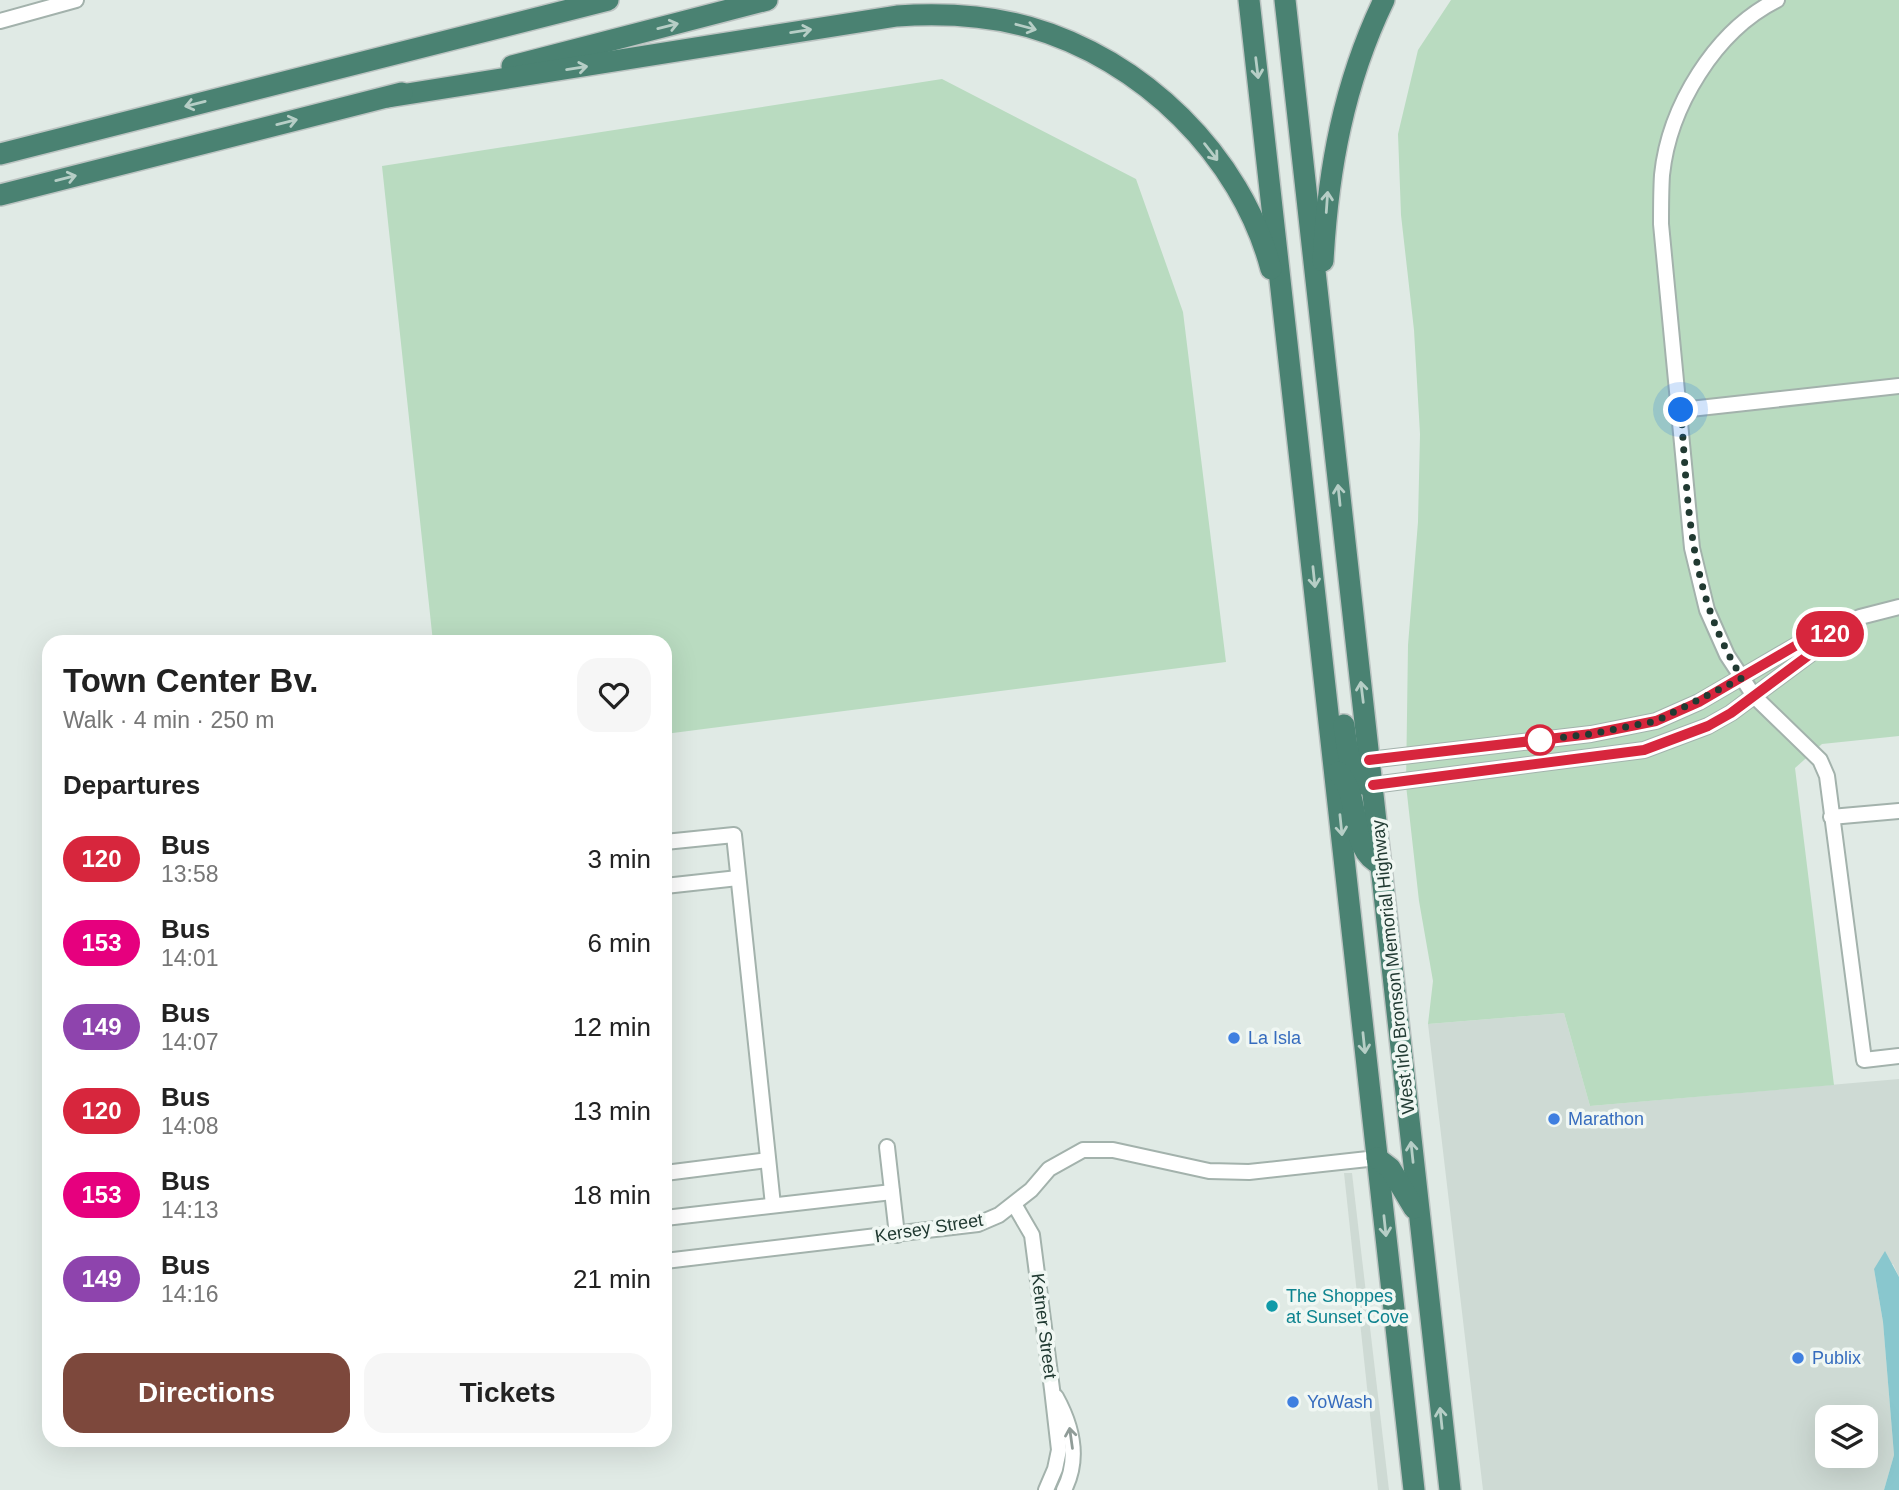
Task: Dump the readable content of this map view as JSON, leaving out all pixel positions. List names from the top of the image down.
{
  "streets": {
    "highway": ["West Irlo Bronson Memorial Highway"],
    "street": ["Kersey Street", "Ketner Street"]
  },
  "crossings": [
    ["West Irlo Bronson Memorial Highway", "Kersey Street"],
    ["Kersey Street", "Ketner Street"]
  ],
  "places": [
    "La Isla",
    "Marathon",
    "The Shoppes at Sunset Cove",
    "Publix",
    "YoWash"
  ],
  "lines": ["bus line 120"],
  "page": {
    "on_map": "120",
    "heading": [
      ["Town Center Bv.", "Walk · 4 min · 250 m"],
      "Departures"
    ],
    "list": [
      {
        "mark": "120",
        "name": "Bus",
        "note": "13:58",
        "value": "3 min"
      },
      {
        "mark": "153",
        "name": "Bus",
        "note": "14:01",
        "value": "6 min"
      },
      {
        "mark": "149",
        "name": "Bus",
        "note": "14:07",
        "value": "12 min"
      },
      {
        "mark": "120",
        "name": "Bus",
        "note": "14:08",
        "value": "13 min"
      },
      {
        "mark": "153",
        "name": "Bus",
        "note": "14:13",
        "value": "18 min"
      },
      {
        "mark": "149",
        "name": "Bus",
        "note": "14:16",
        "value": "21 min"
      }
    ],
    "buttons": ["Directions", "Tickets"]
  }
}
